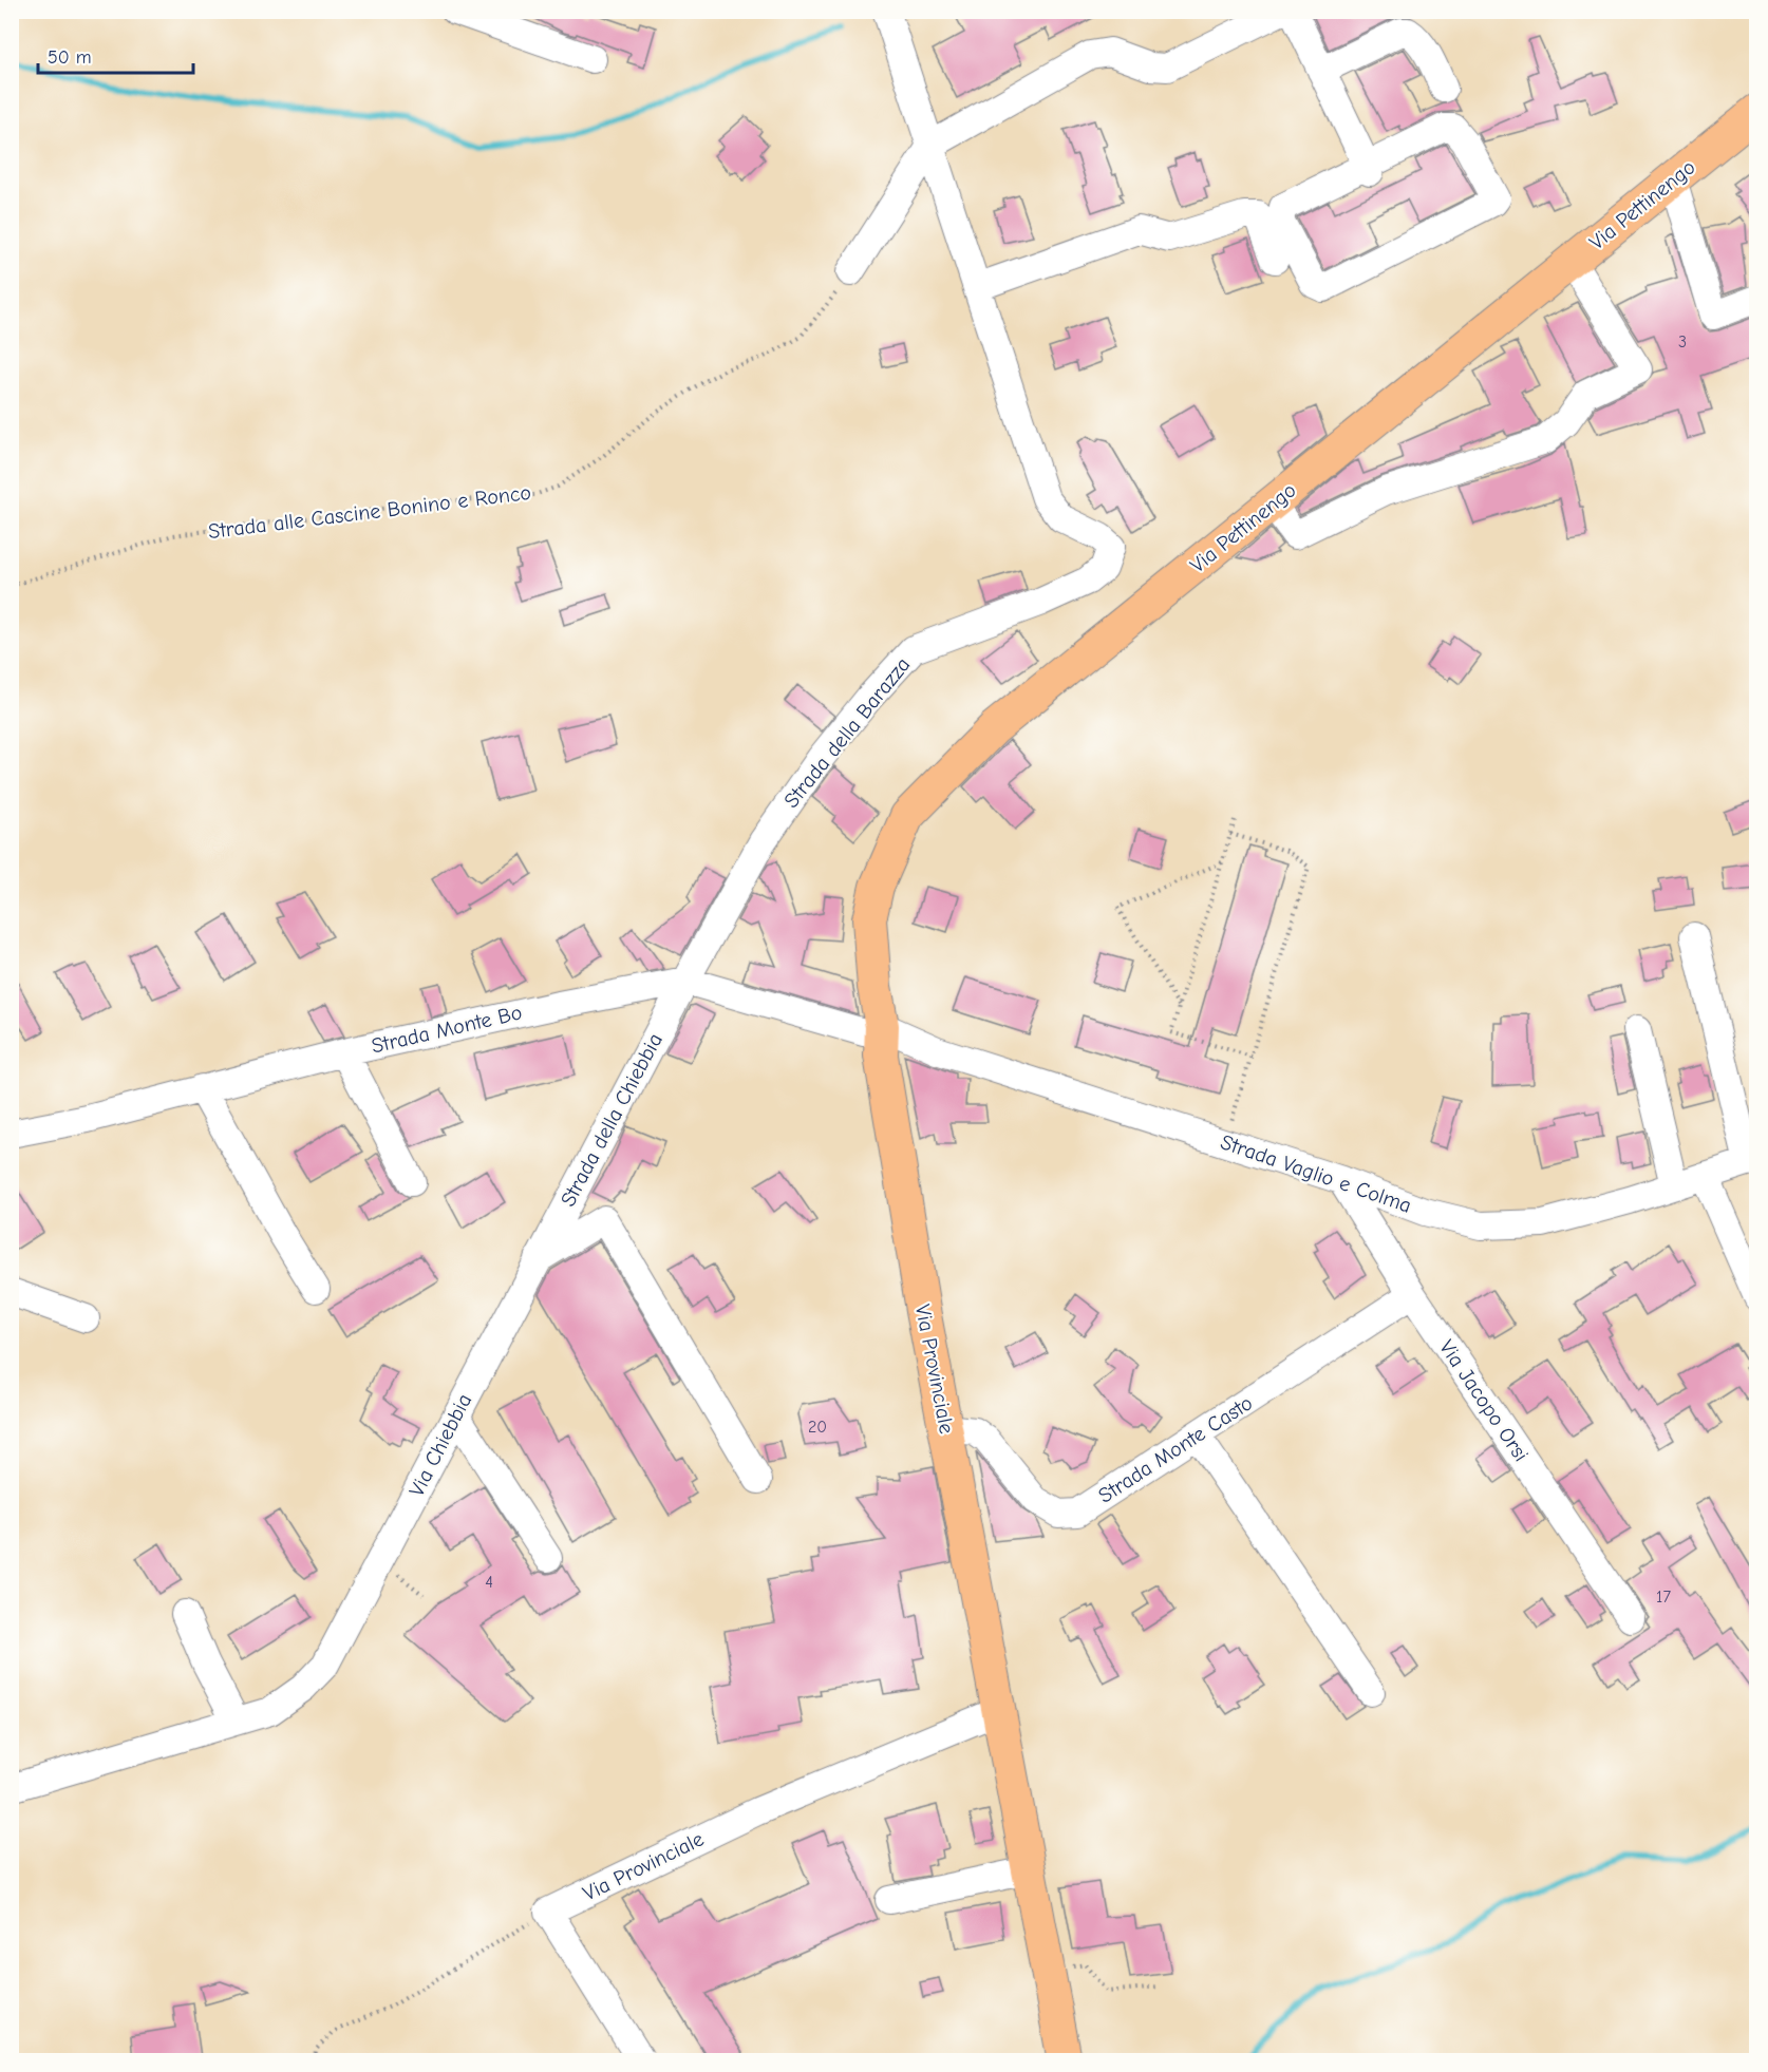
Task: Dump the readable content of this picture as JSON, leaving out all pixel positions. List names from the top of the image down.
{
  "streets": {
    "main road": ["Via Pettinengo", "Via Provinciale"],
    "street": [
      "Strada della Barazza",
      "Strada Monte Bo",
      "Strada della Chiebbia",
      "Strada Vaglio e Colma",
      "Via Jacopo Orsi",
      "Via Chiebbia",
      "Strada Monte Casto"
    ],
    "path": ["Strada alle Cascine Bonino e Ronco"]
  },
  "crossings": [
    ["Via Pettinengo", "Strada Monte Bo"],
    ["Via Pettinengo", "Strada Vaglio e Colma"],
    ["Via Pettinengo", "Via Provinciale"],
    ["Strada della Barazza", "Strada Monte Bo"],
    ["Strada della Barazza", "Strada della Chiebbia"],
    ["Strada Monte Bo", "Strada della Chiebbia"],
    ["Strada Monte Bo", "Strada Vaglio e Colma"],
    ["Strada Monte Bo", "Via Provinciale"],
    ["Strada della Chiebbia", "Via Chiebbia"],
    ["Strada Vaglio e Colma", "Via Provinciale"],
    ["Strada Vaglio e Colma", "Via Jacopo Orsi"],
    ["Via Provinciale", "Strada Monte Casto"],
    ["Via Jacopo Orsi", "Strada Monte Casto"]
  ],
  "house_numbers": [
    "3",
    "20",
    "4",
    "17"
  ],
  "scale_bar": "50 m"
}
